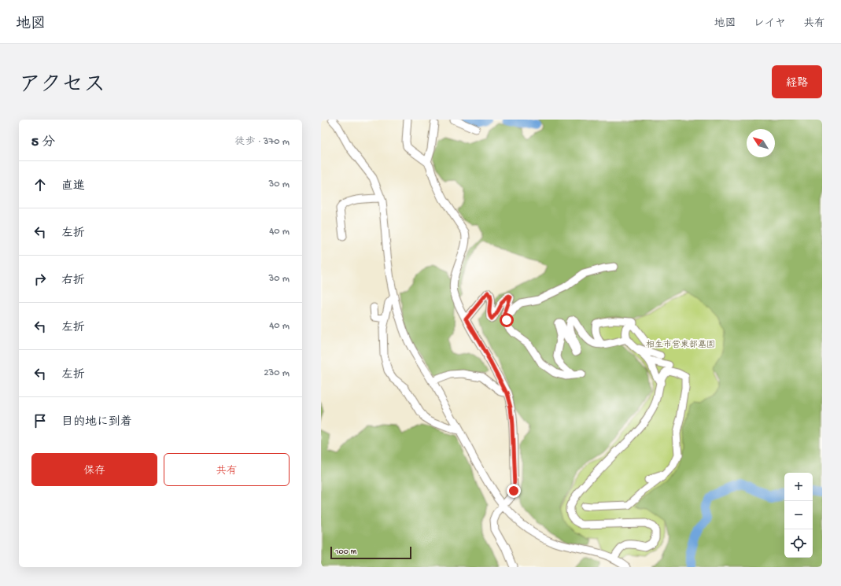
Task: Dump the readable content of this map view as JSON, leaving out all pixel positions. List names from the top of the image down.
{
  "parks": ["相生市営東部墓園"],
  "scale_bar": "100 m",
  "north": "top left",
  "page": {
    "header": "地図",
    "nav": ["地図", "レイヤ", "共有"],
    "title": "アクセス",
    "buttons": [
      "経路",
      ["保存", "共有"]
    ],
    "heading": ["5 分", "徒歩 · 370 m"],
    "list": [
      ["直進", "30 m"],
      ["左折", "40 m"],
      ["右折", "30 m"],
      ["左折", "40 m"],
      ["左折", "230 m"],
      "目的地に到着"
    ],
    "map_buttons": ["+", "−"],
    "scale": "100 m"
  }
}
